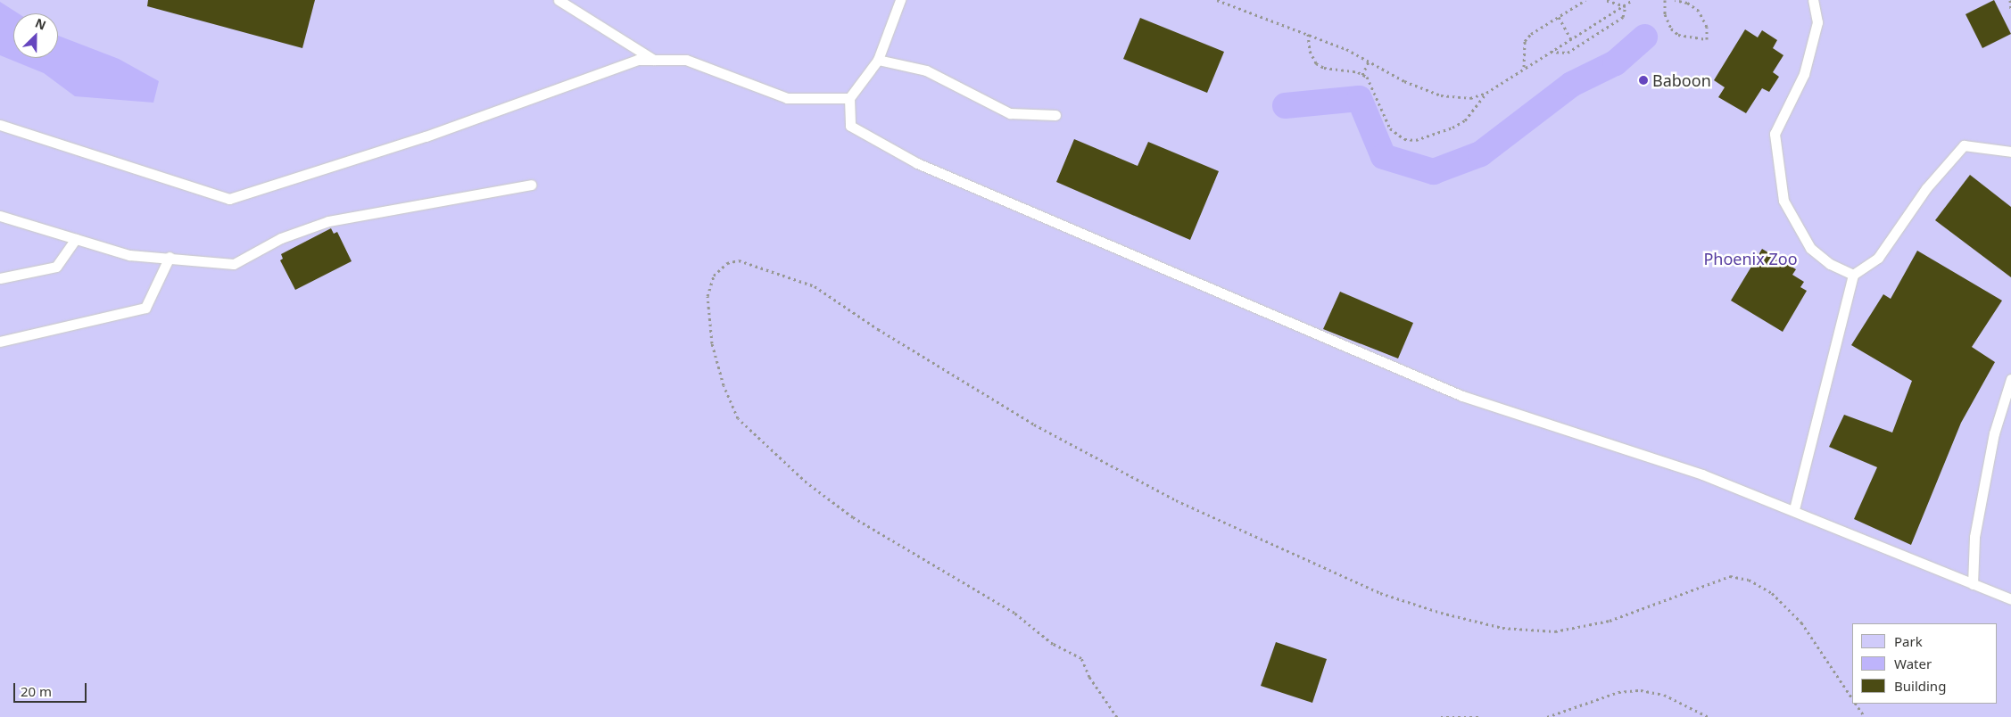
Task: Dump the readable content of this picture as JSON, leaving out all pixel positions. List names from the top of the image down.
{
  "parks": ["Phoenix Zoo"],
  "places": ["Baboon"],
  "legend": ["Park", "Water", "Building"],
  "scale_bar": "20 m",
  "north": "top right"
}
